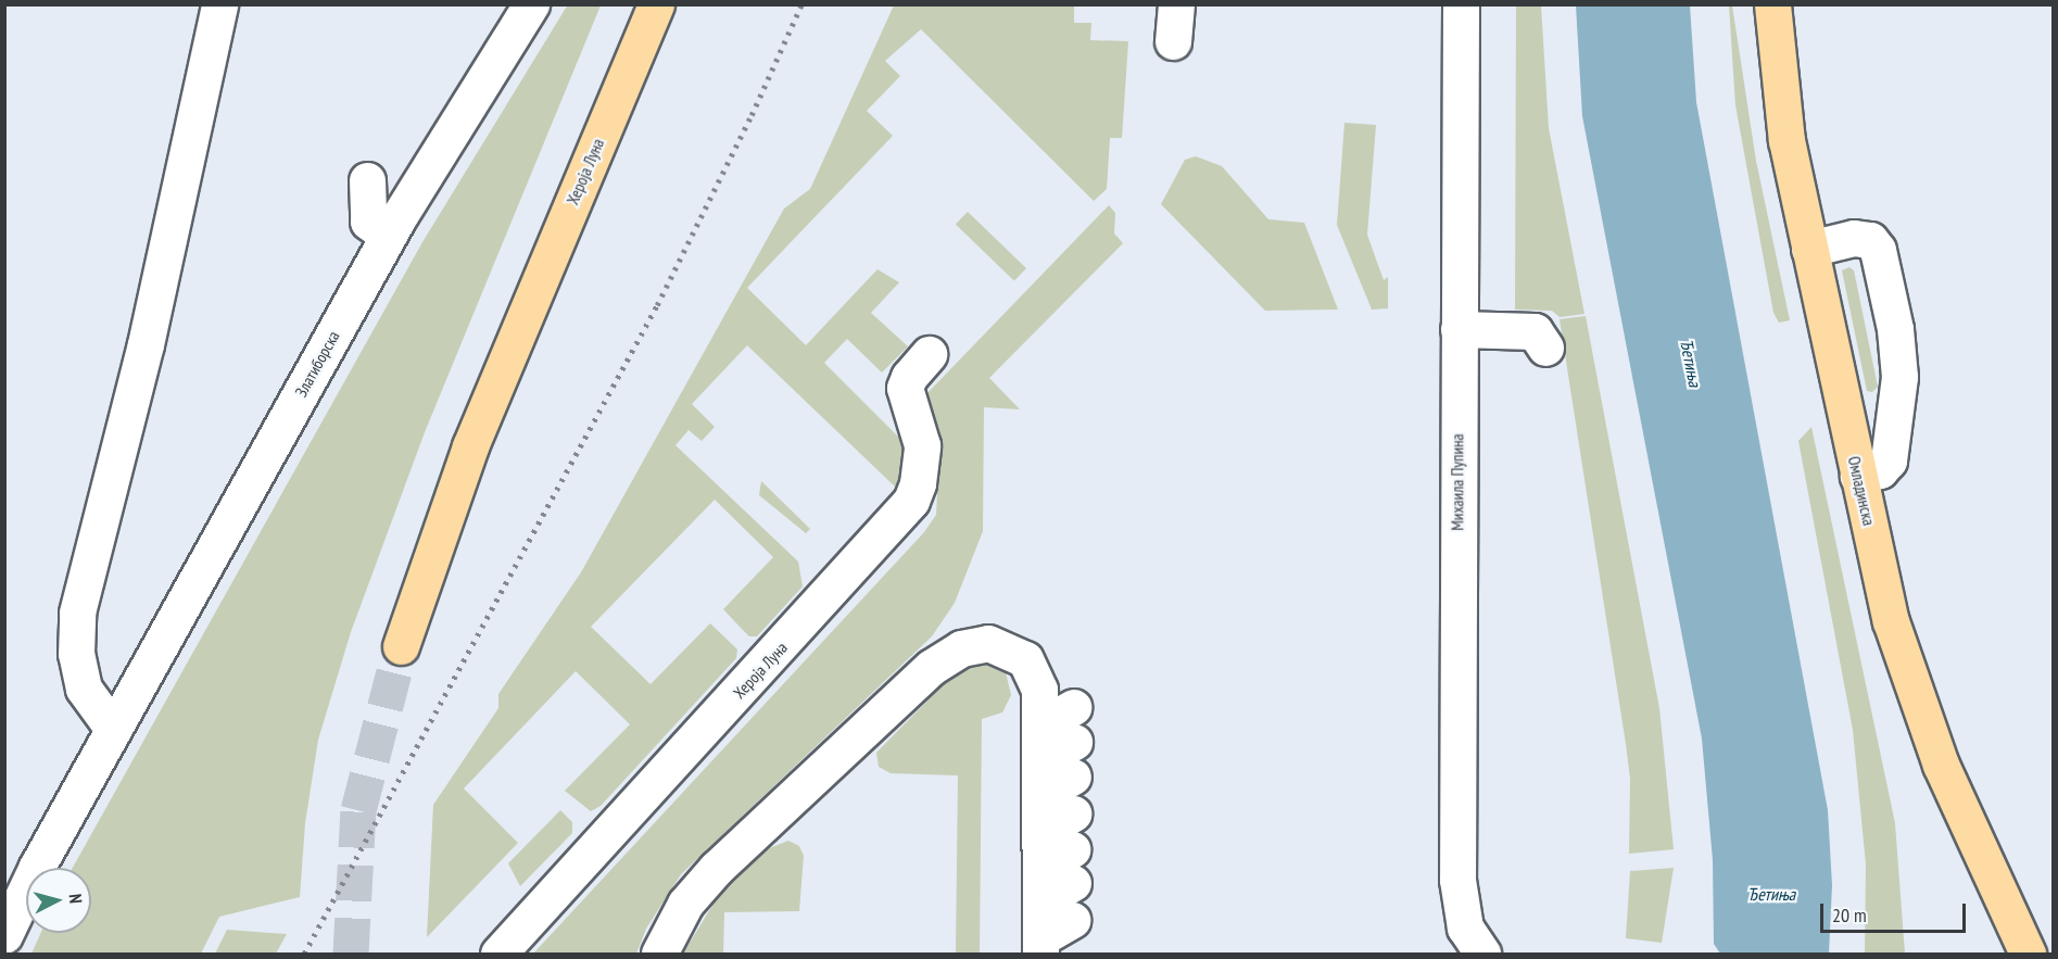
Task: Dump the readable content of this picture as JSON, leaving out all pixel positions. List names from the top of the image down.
{
  "streets": {
    "main road": ["Хероја Луна", "Омладинска"],
    "street": ["Златиборска", "Михаила Пупина"]
  },
  "water": ["Ђетиња"],
  "scale_bar": "20 m",
  "north": "right"
}
